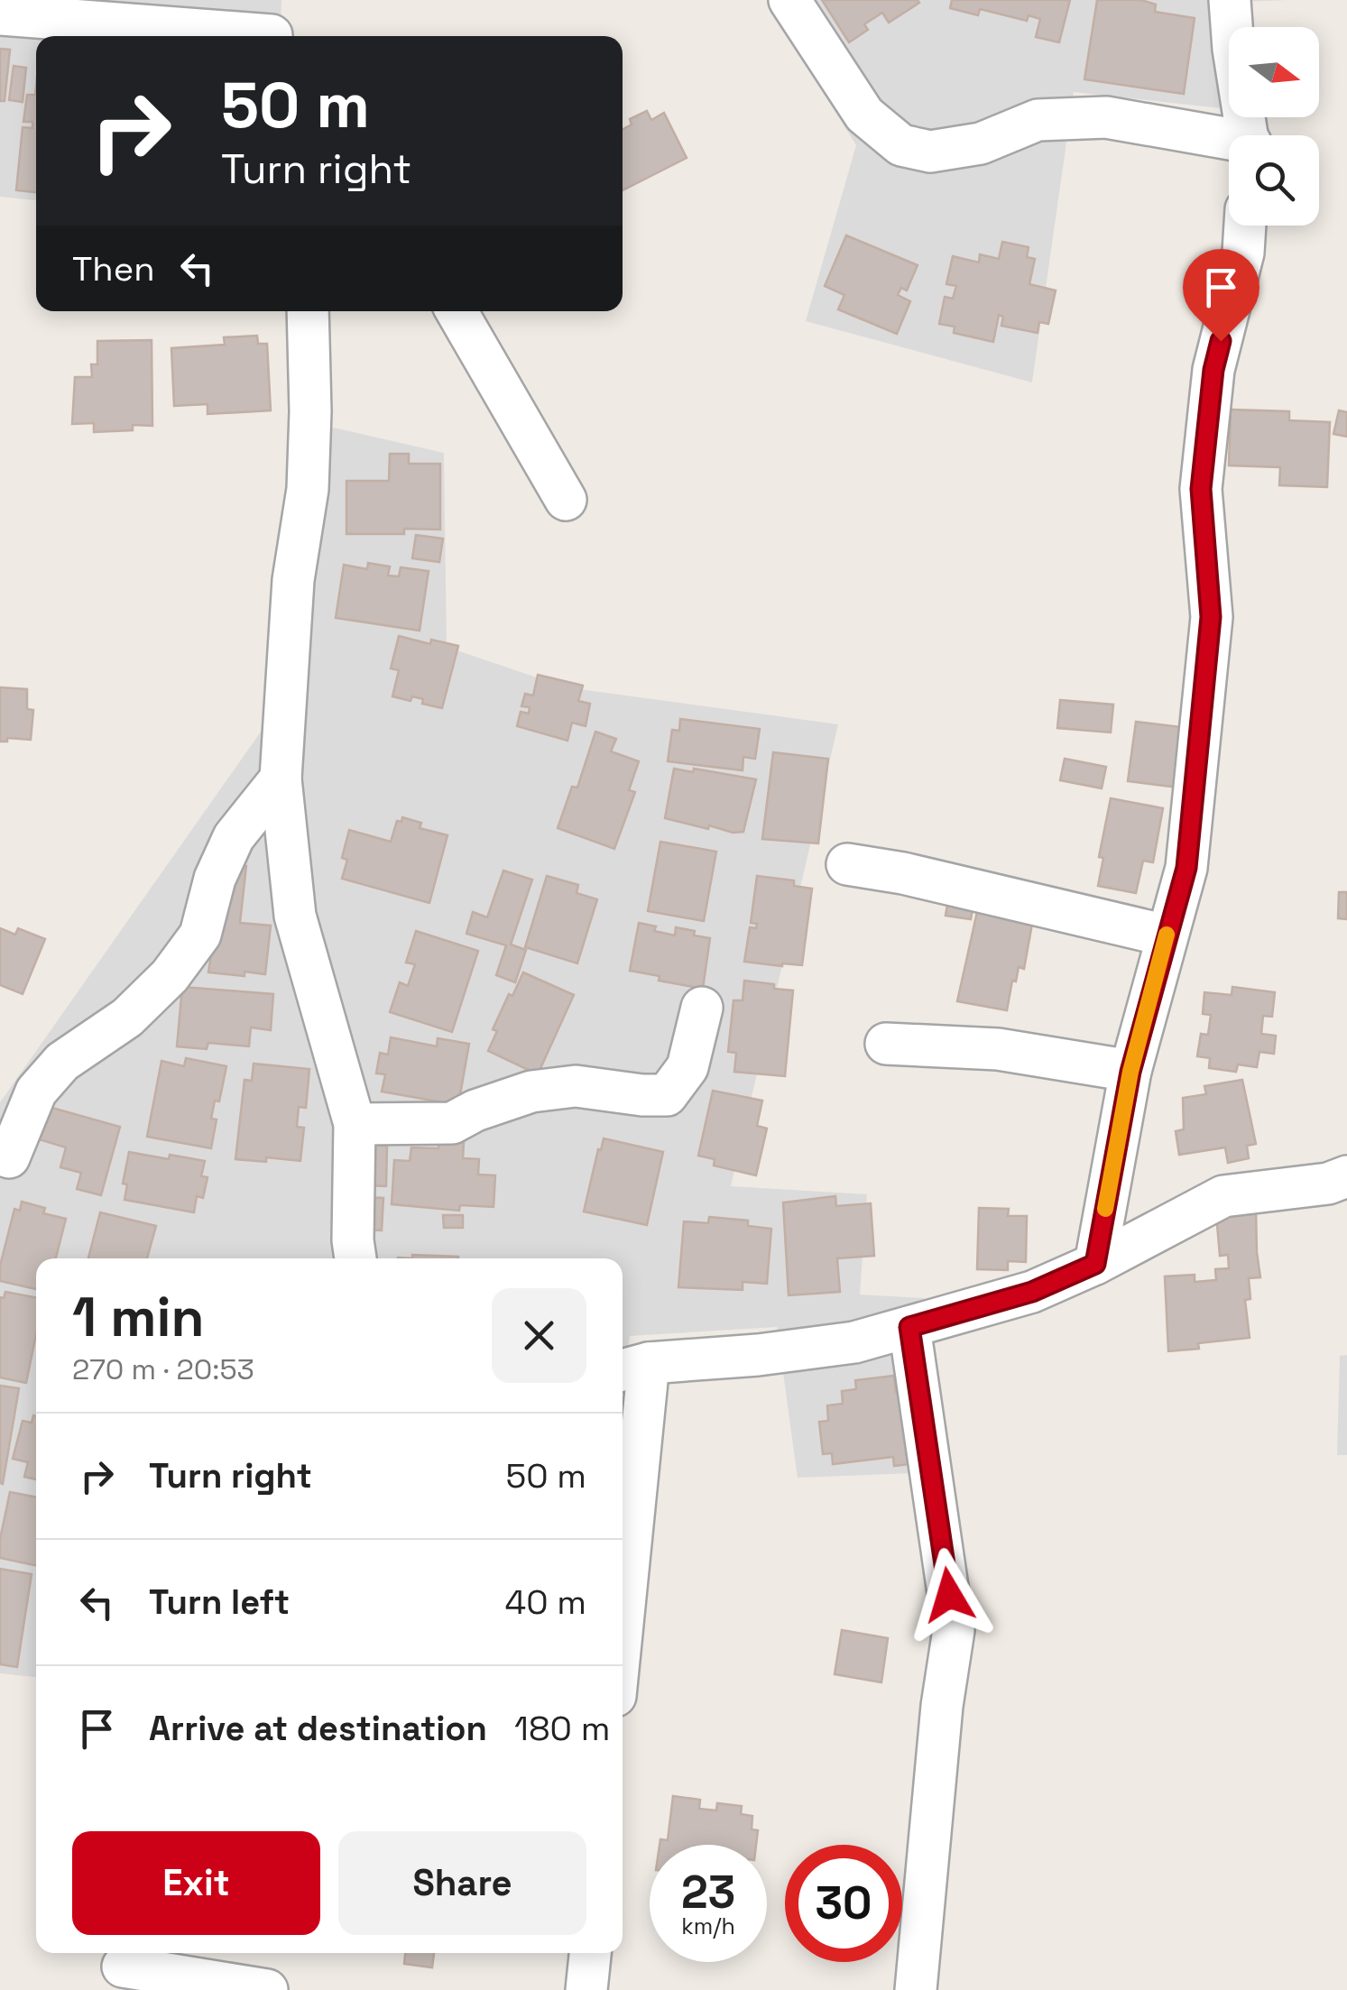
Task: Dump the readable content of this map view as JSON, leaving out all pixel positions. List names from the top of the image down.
{
  "north": "right",
  "page": {
    "turn": ["50 m", "Turn right"],
    "then": "Then",
    "heading": ["1 min", "270 m · 20:53"],
    "list": [
      {
        "name": "Turn right",
        "value": "50 m"
      },
      {
        "name": "Turn left",
        "value": "40 m"
      },
      {
        "name": "Arrive at destination",
        "value": "180 m"
      }
    ],
    "buttons": ["Exit", "Share"],
    "speed": "23 km/h",
    "limit": "30"
  }
}
